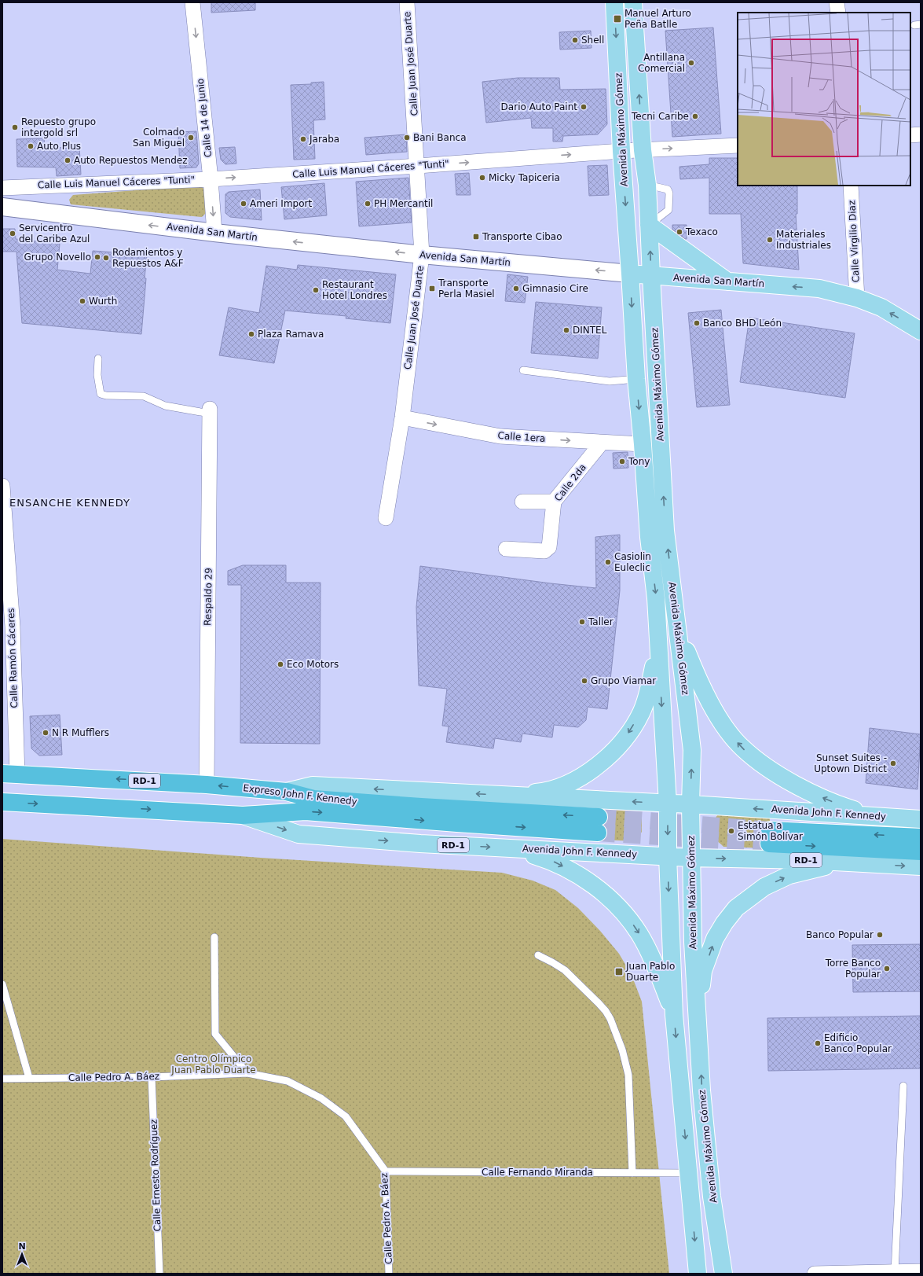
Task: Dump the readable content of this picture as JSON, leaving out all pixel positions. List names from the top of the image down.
{
  "streets": {
    "highway": ["RD-1", "Expreso John F. Kennedy"],
    "main road": ["Avenida Máximo Gómez", "Avenida San Martín", "Avenida John F. Kennedy"],
    "street": [
      "Calle Juan José Duarte",
      "Calle 14 de Junio",
      "Calle Luis Manuel Cáceres \"Tunti\"",
      "Calle Virgilio Diaz",
      "Calle 1era",
      "Calle 2da",
      "Respaldo 29",
      "Calle Ramón Cáceres"
    ],
    "lane": ["Calle Pedro A. Báez", "Calle Fernando Miranda", "Calle Ernesto Rodríguez"]
  },
  "crossings": [
    ["Calle Juan José Duarte", "Calle Luis Manuel Cáceres \"Tunti\""],
    ["Calle Juan José Duarte", "Avenida San Martín"],
    ["Calle Juan José Duarte", "Calle 1era"],
    ["Calle 14 de Junio", "Calle Luis Manuel Cáceres \"Tunti\""],
    ["Calle 14 de Junio", "Avenida San Martín"],
    ["Avenida Máximo Gómez", "Calle Luis Manuel Cáceres \"Tunti\""],
    ["Avenida Máximo Gómez", "Avenida San Martín"],
    ["Avenida Máximo Gómez", "Calle 1era"],
    ["Avenida Máximo Gómez", "Avenida John F. Kennedy"],
    ["Avenida Máximo Gómez", "Calle Fernando Miranda"],
    ["Avenida San Martín", "Calle Virgilio Diaz"],
    ["Calle 1era", "Calle 2da"],
    ["Respaldo 29", "Expreso John F. Kennedy"],
    ["Calle Ramón Cáceres", "Expreso John F. Kennedy"],
    ["Expreso John F. Kennedy", "Avenida John F. Kennedy"],
    ["Calle Pedro A. Báez", "Calle Fernando Miranda"],
    ["Calle Pedro A. Báez", "Calle Ernesto Rodríguez"]
  ],
  "one_way": [
    "Calle 14 de Junio",
    "Calle Luis Manuel Cáceres \"Tunti\"",
    "Avenida San Martín",
    "Calle 1era"
  ],
  "districts": ["ENSANCHE KENNEDY"],
  "parks": ["Centro Olímpico Juan Pablo Duarte"],
  "places": {
    "transit": [
      "Manuel Arturo Peña Batlle",
      "Transporte Cibao",
      "Transporte Perla Masiel",
      "Juan Pablo Duarte"
    ],
    "other": [
      "Shell",
      "Antillana Comercial",
      "Dario Auto Paint",
      "Tecni Caribe",
      "Repuesto grupo intergold srl",
      "Colmado San Miguel",
      "Bani Banca",
      "Jaraba",
      "Auto Plus",
      "Auto Repuestos Mendez",
      "Micky Tapiceria",
      "Ameri Import",
      "PH Mercantil",
      "Texaco",
      "Servicentro del Caribe Azul",
      "Materiales Industriales",
      "Grupo Novello",
      "Rodamientos y Repuestos A&F",
      "Gimnasio Cire",
      "Restaurant Hotel Londres",
      "Wurth",
      "Banco BHD León",
      "DINTEL",
      "Plaza Ramava",
      "Tony",
      "Casiolin Euleclic",
      "Taller",
      "Eco Motors",
      "Grupo Viamar",
      "N R Mufflers",
      "Sunset Suites - Uptown District",
      "Estatua a Simón Bolívar",
      "Banco Popular",
      "Torre Banco Popular",
      "Edificio Banco Popular"
    ]
  },
  "north": "top"
}
